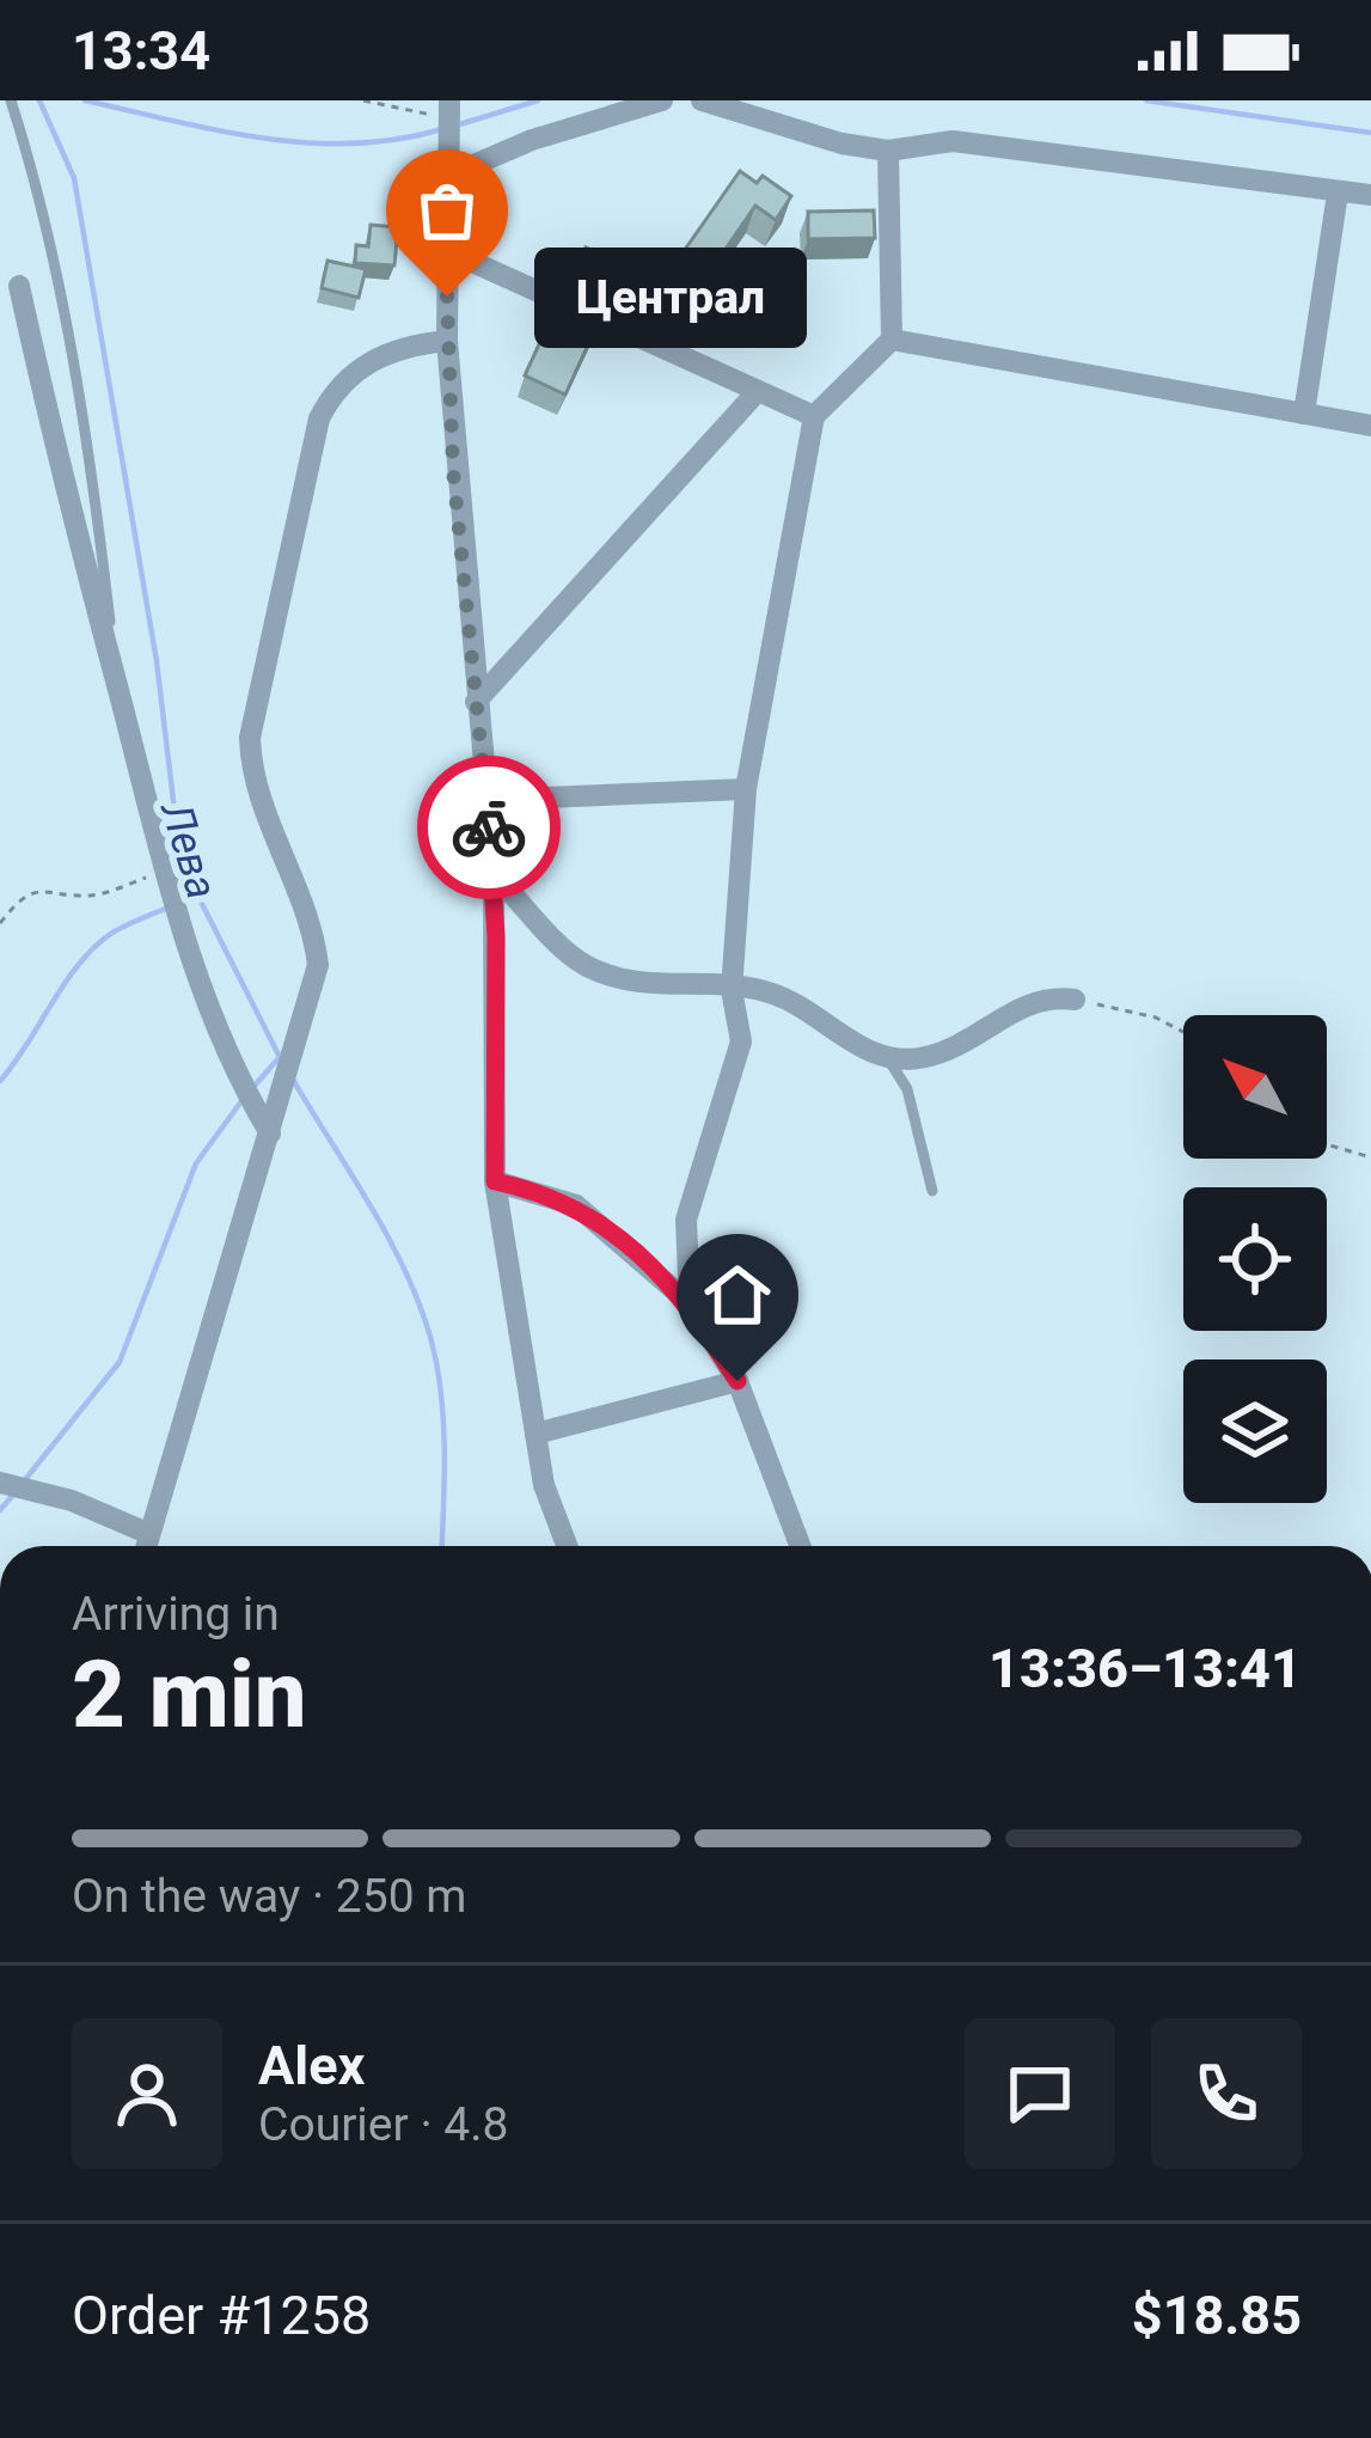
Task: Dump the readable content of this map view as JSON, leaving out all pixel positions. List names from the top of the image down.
{
  "water": ["Лева"],
  "places": ["Централ"],
  "north": "top left",
  "page": {
    "status": "13:34",
    "bubble": "Централ",
    "heading": ["2 min", "Arriving in", "13:36–13:41"],
    "panel": [
      "Alex",
      "Courier · 4.8",
      "Order #1258",
      "$18.85"
    ],
    "bar": "On the way · 250 m"
  }
}
